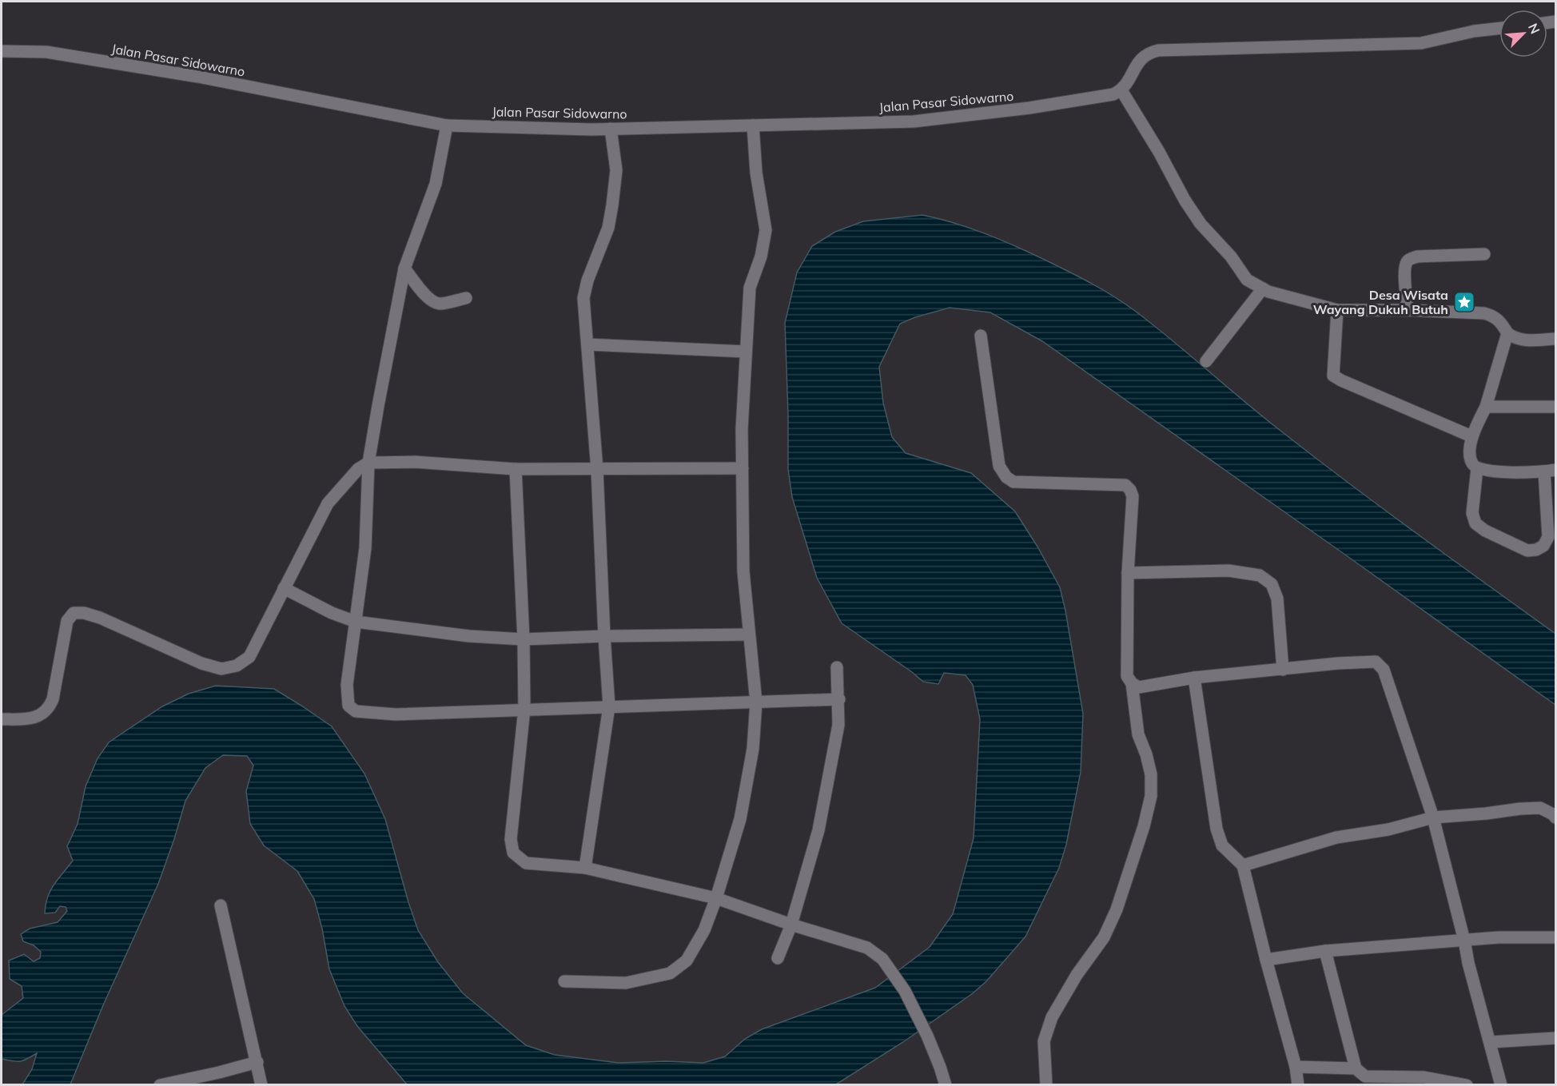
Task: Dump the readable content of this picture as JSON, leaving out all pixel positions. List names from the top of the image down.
{
  "streets": {
    "street": ["Jalan Pasar Sidowarno"]
  },
  "places": {
    "place": ["Desa Wisata Wayang Dukuh Butuh"]
  },
  "north": "top right"
}
